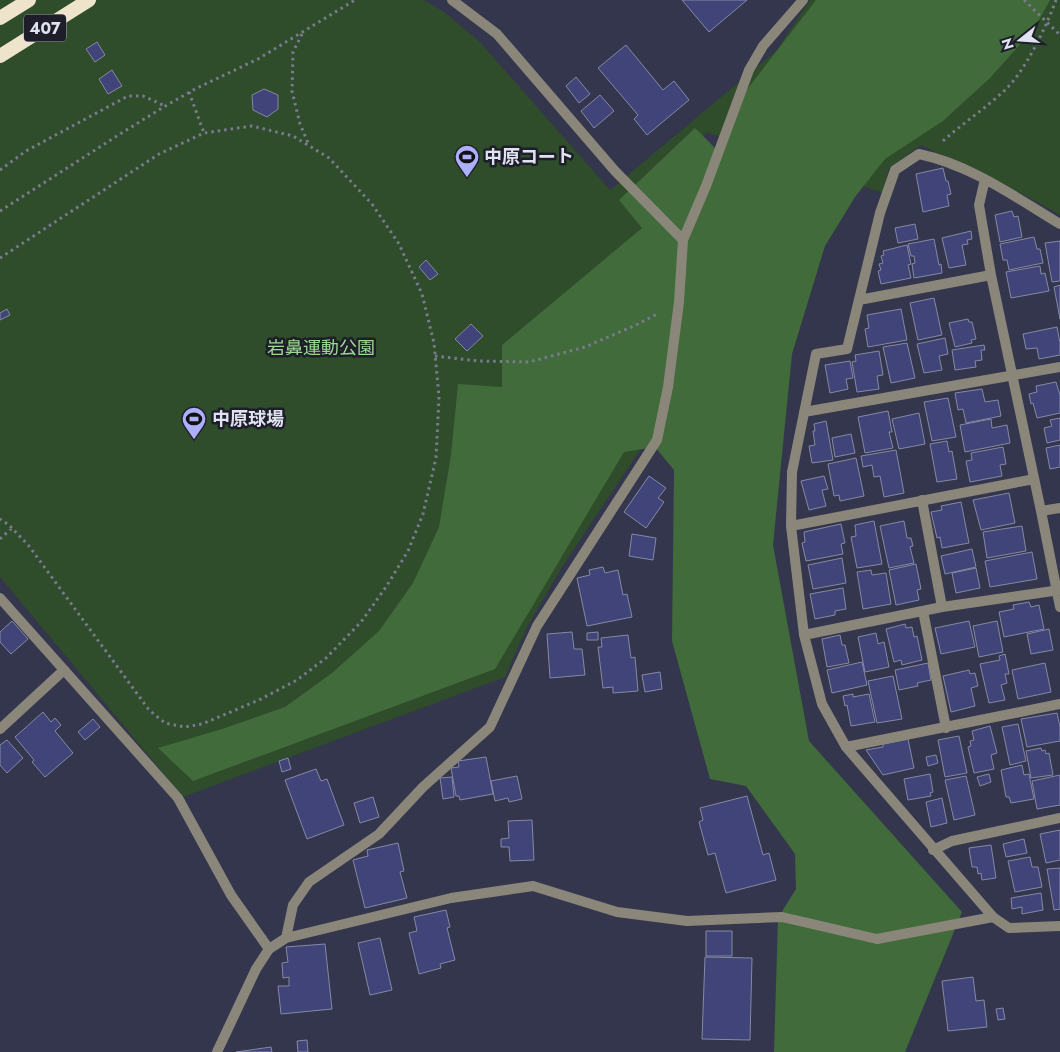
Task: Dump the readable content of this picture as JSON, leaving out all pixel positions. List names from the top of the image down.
{
  "streets": {
    "highway": ["407"]
  },
  "parks": ["岩鼻運動公園"],
  "places": {
    "sports": ["中原コート", "中原球場"]
  },
  "north": "left"
}
